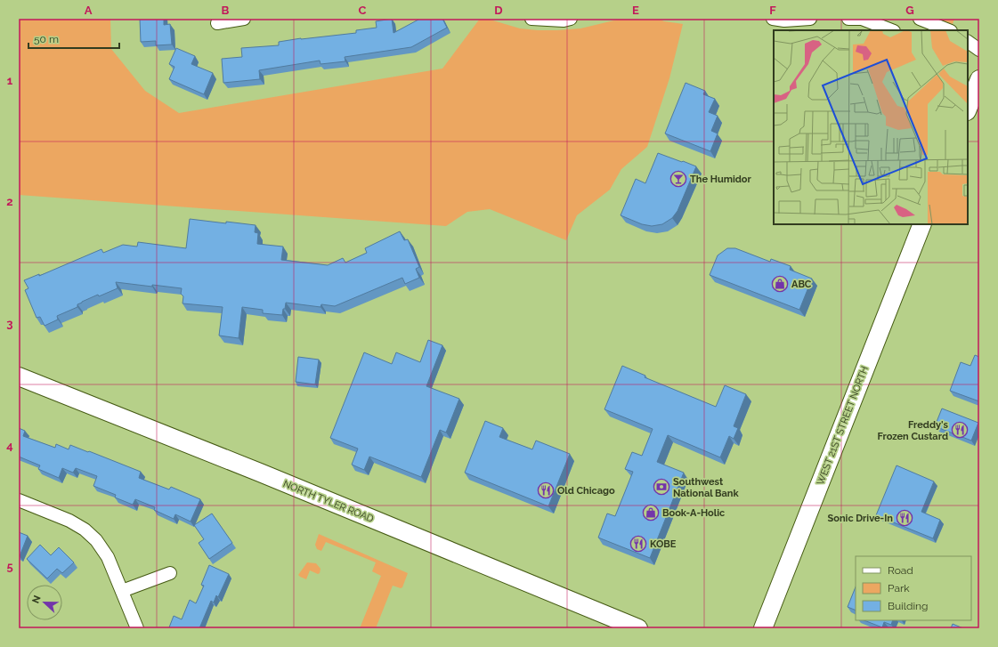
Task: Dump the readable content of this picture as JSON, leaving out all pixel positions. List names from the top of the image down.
{
  "streets": {
    "main road": ["WEST 21ST STREET NORTH", "NORTH TYLER ROAD"]
  },
  "places": {
    "bar": ["The Humidor"],
    "shop": ["ABC", "Book-A-Holic"],
    "restaurant": [
      "Freddy's Frozen Custard",
      "Old Chicago",
      "Sonic Drive-In",
      "KOBE"
    ],
    "bank": ["Southwest National Bank"]
  },
  "legend": ["Road", "Park", "Building"],
  "scale_bar": "50 m",
  "north": "left",
  "grid": {
    "columns": [
      "A",
      "B",
      "C",
      "D",
      "E",
      "F",
      "G"
    ],
    "rows": [
      "1",
      "2",
      "3",
      "4",
      "5"
    ]
  }
}
